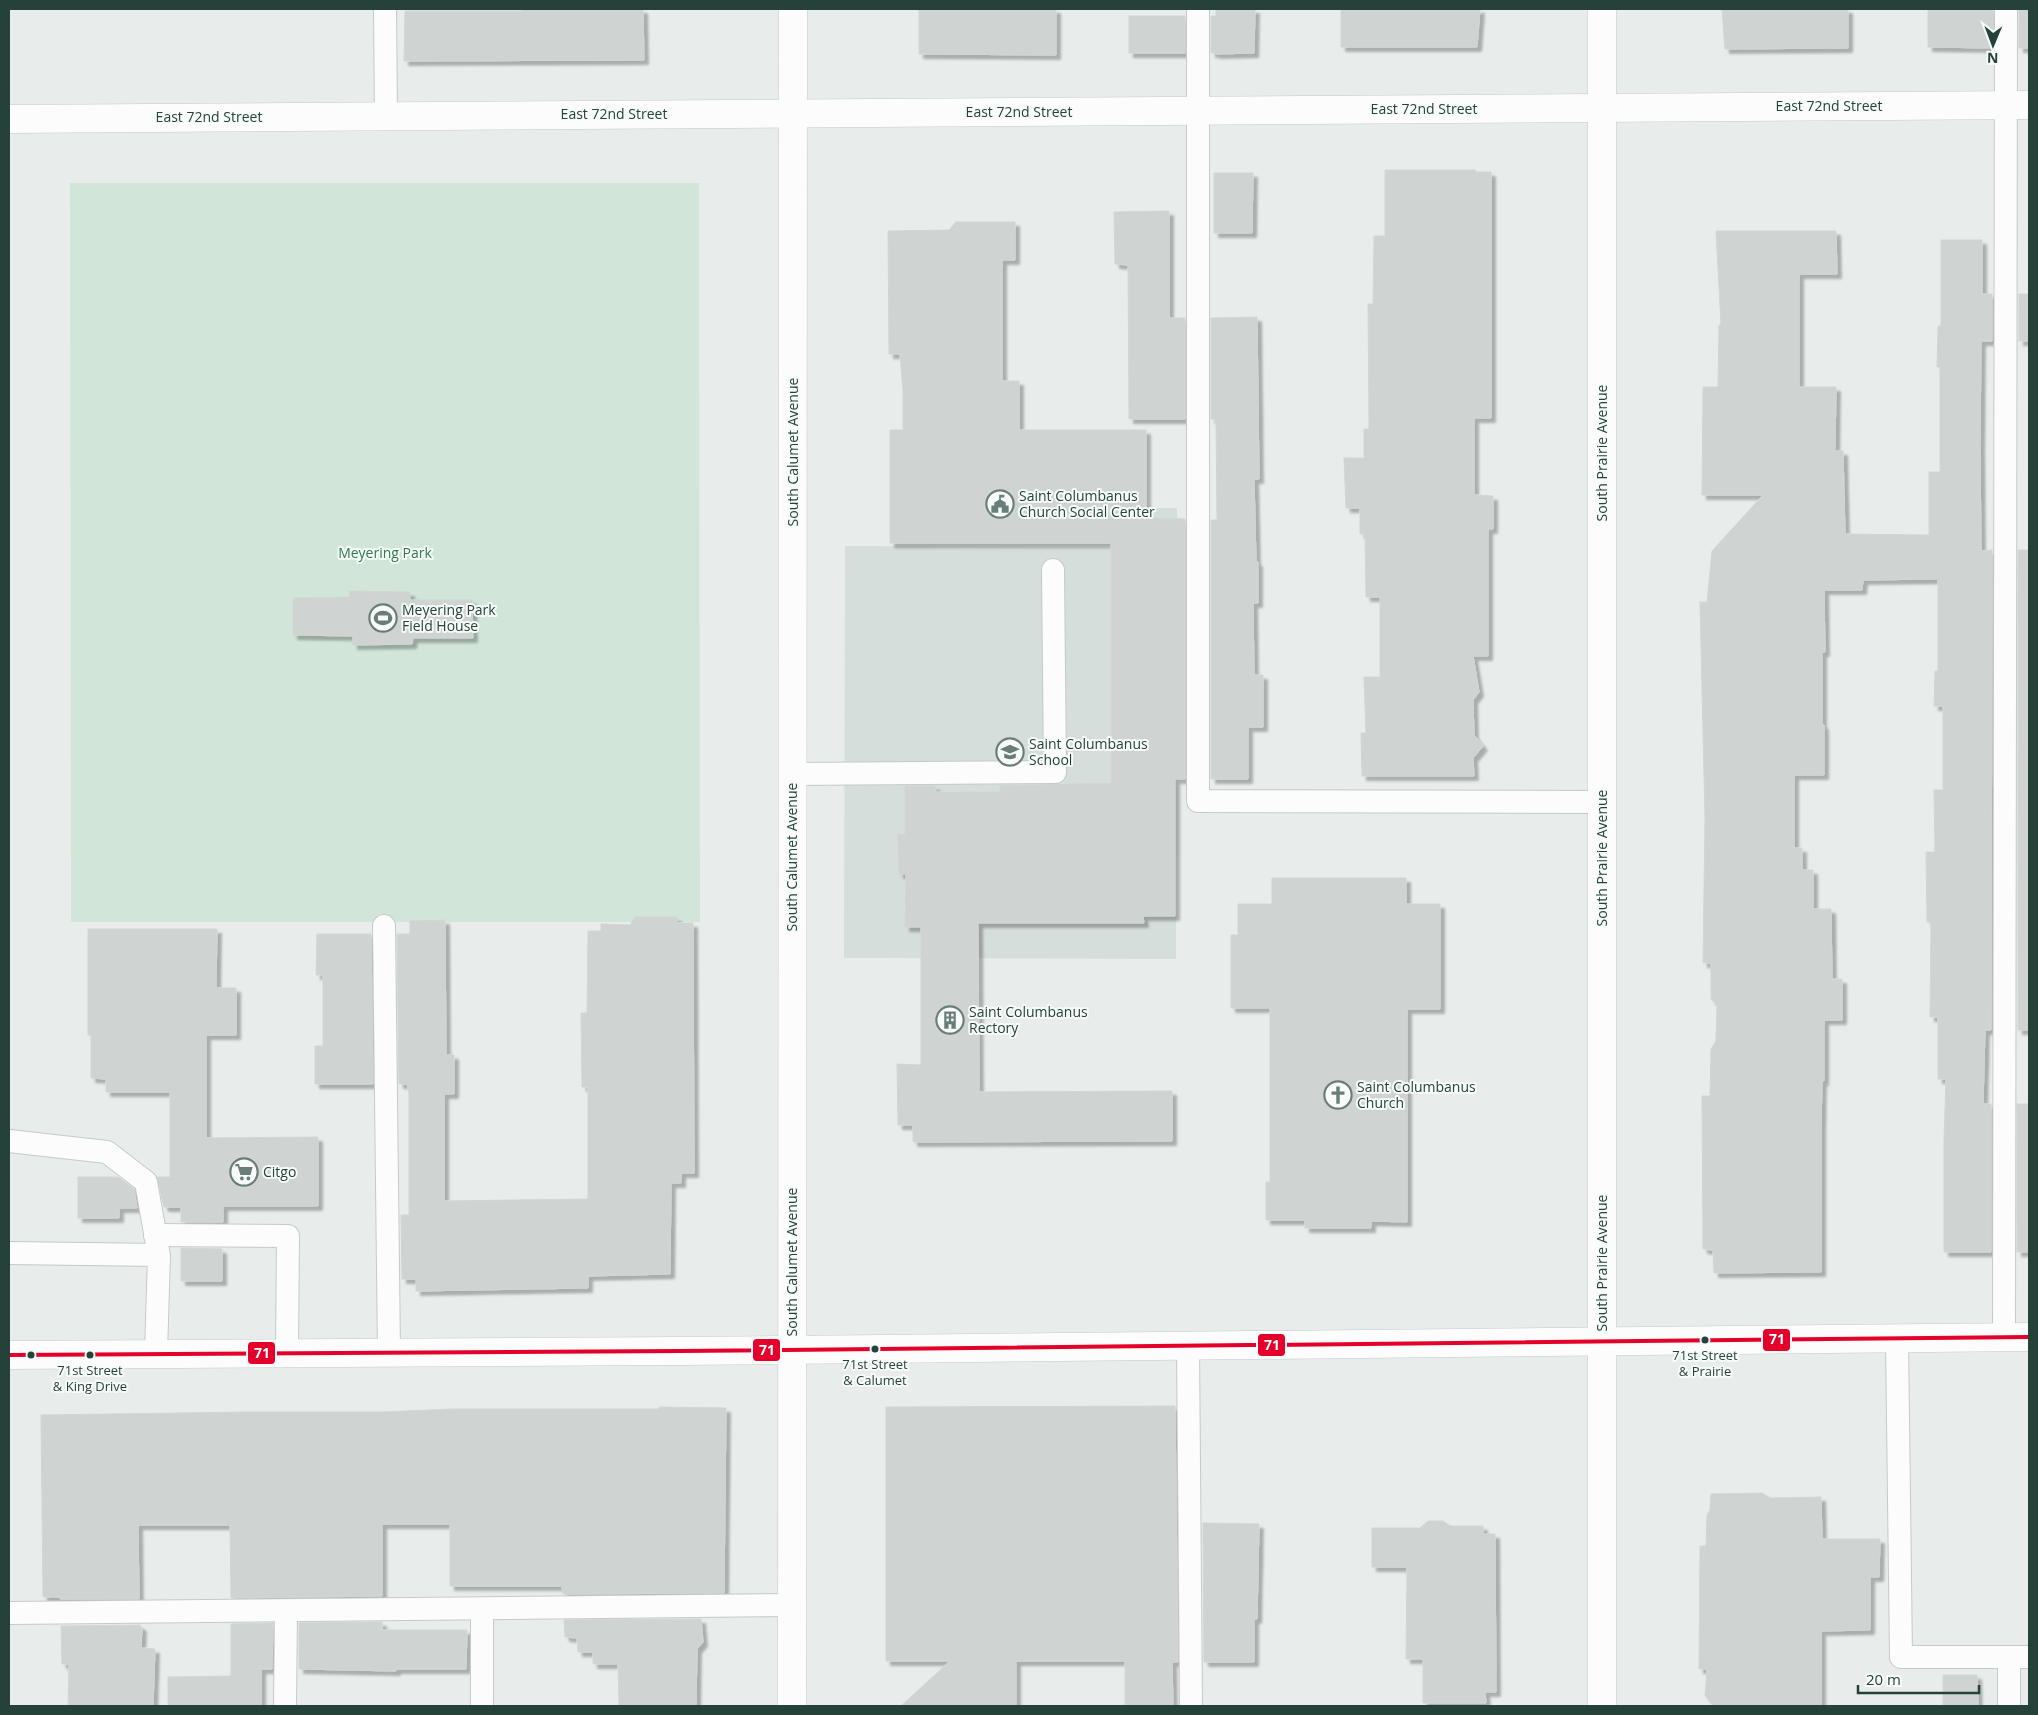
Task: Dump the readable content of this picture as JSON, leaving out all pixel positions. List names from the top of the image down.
{
  "streets": {
    "street": ["East 72nd Street", "South Calumet Avenue", "South Prairie Avenue"]
  },
  "crossings": [
    ["East 72nd Street", "South Calumet Avenue"],
    ["East 72nd Street", "South Prairie Avenue"]
  ],
  "parks": ["Meyering Park"],
  "places": {
    "public building": ["Saint Columbanus Church Social Center"],
    "sports": ["Meyering Park Field House"],
    "school or university": ["Saint Columbanus School"],
    "building": ["Saint Columbanus Rectory"],
    "church": ["Saint Columbanus Church"],
    "supermarket": ["Citgo"],
    "other": ["71st Street & Prairie", "71st Street & Calumet", "71st Street & King Drive"]
  },
  "lines": ["transit line 71"],
  "scale_bar": "20 m",
  "north": "bottom"
}
